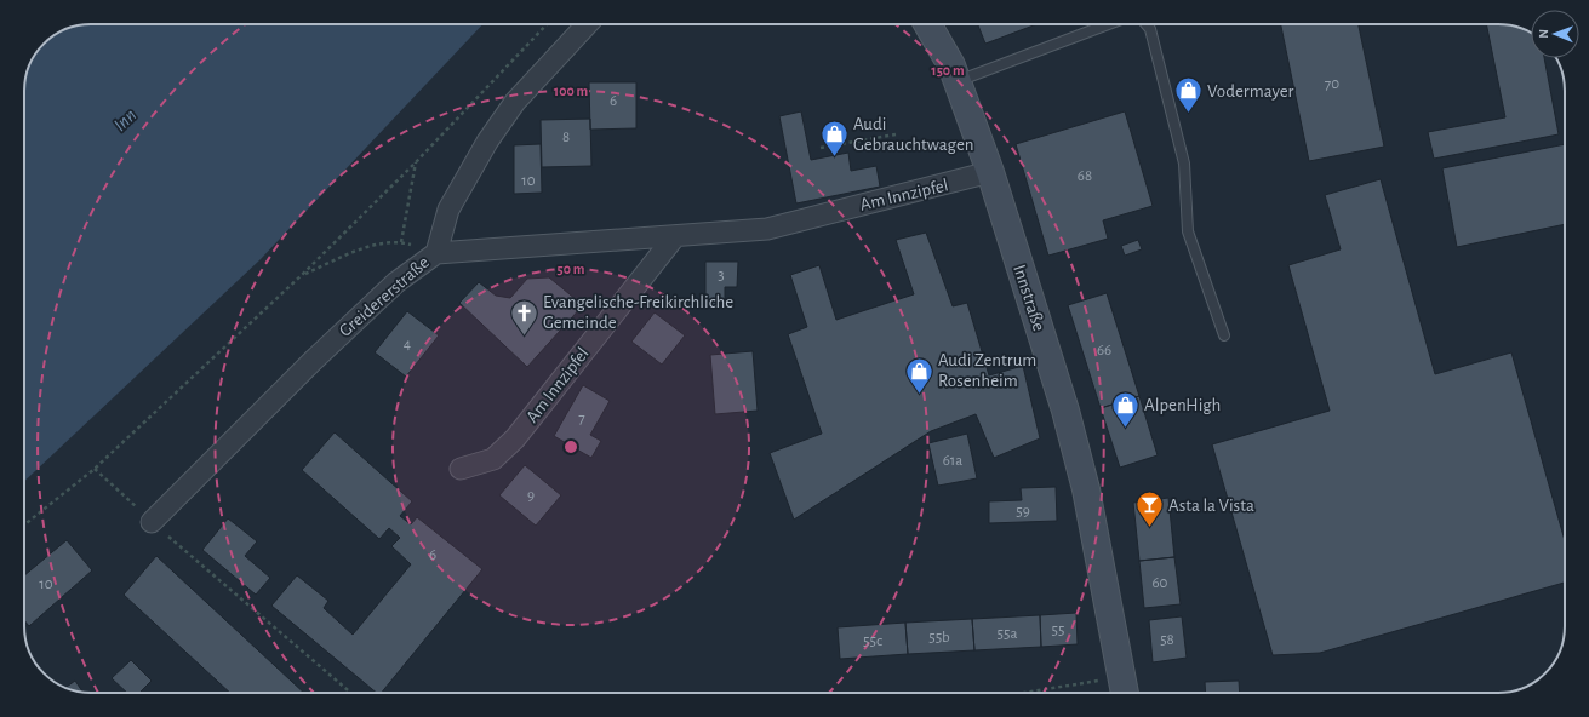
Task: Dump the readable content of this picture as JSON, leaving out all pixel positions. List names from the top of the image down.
{
  "streets": {
    "main road": ["Innstraße"],
    "street": ["Am Innzipfel", "Greidererstraße"]
  },
  "crossings": [
    ["Am Innzipfel", "Greidererstraße"],
    ["Am Innzipfel", "Innstraße"]
  ],
  "water": ["Inn"],
  "places": {
    "shop": [
      "Vodermayer",
      "Audi Gebrauchtwagen",
      "Audi Zentrum Rosenheim",
      "AlpenHigh"
    ],
    "church": ["Evangelische-Freikirchliche Gemeinde"],
    "bar": ["Asta la Vista"]
  },
  "house_numbers": [
    "70",
    "6",
    "8",
    "68",
    "10",
    "3",
    "4",
    "66",
    "7",
    "61a",
    "9",
    "59",
    "6",
    "60",
    "10",
    "55",
    "55a",
    "55b",
    "58",
    "55c"
  ],
  "north": "left",
  "rings": ["150 m", "100 m", "50 m"]
}
